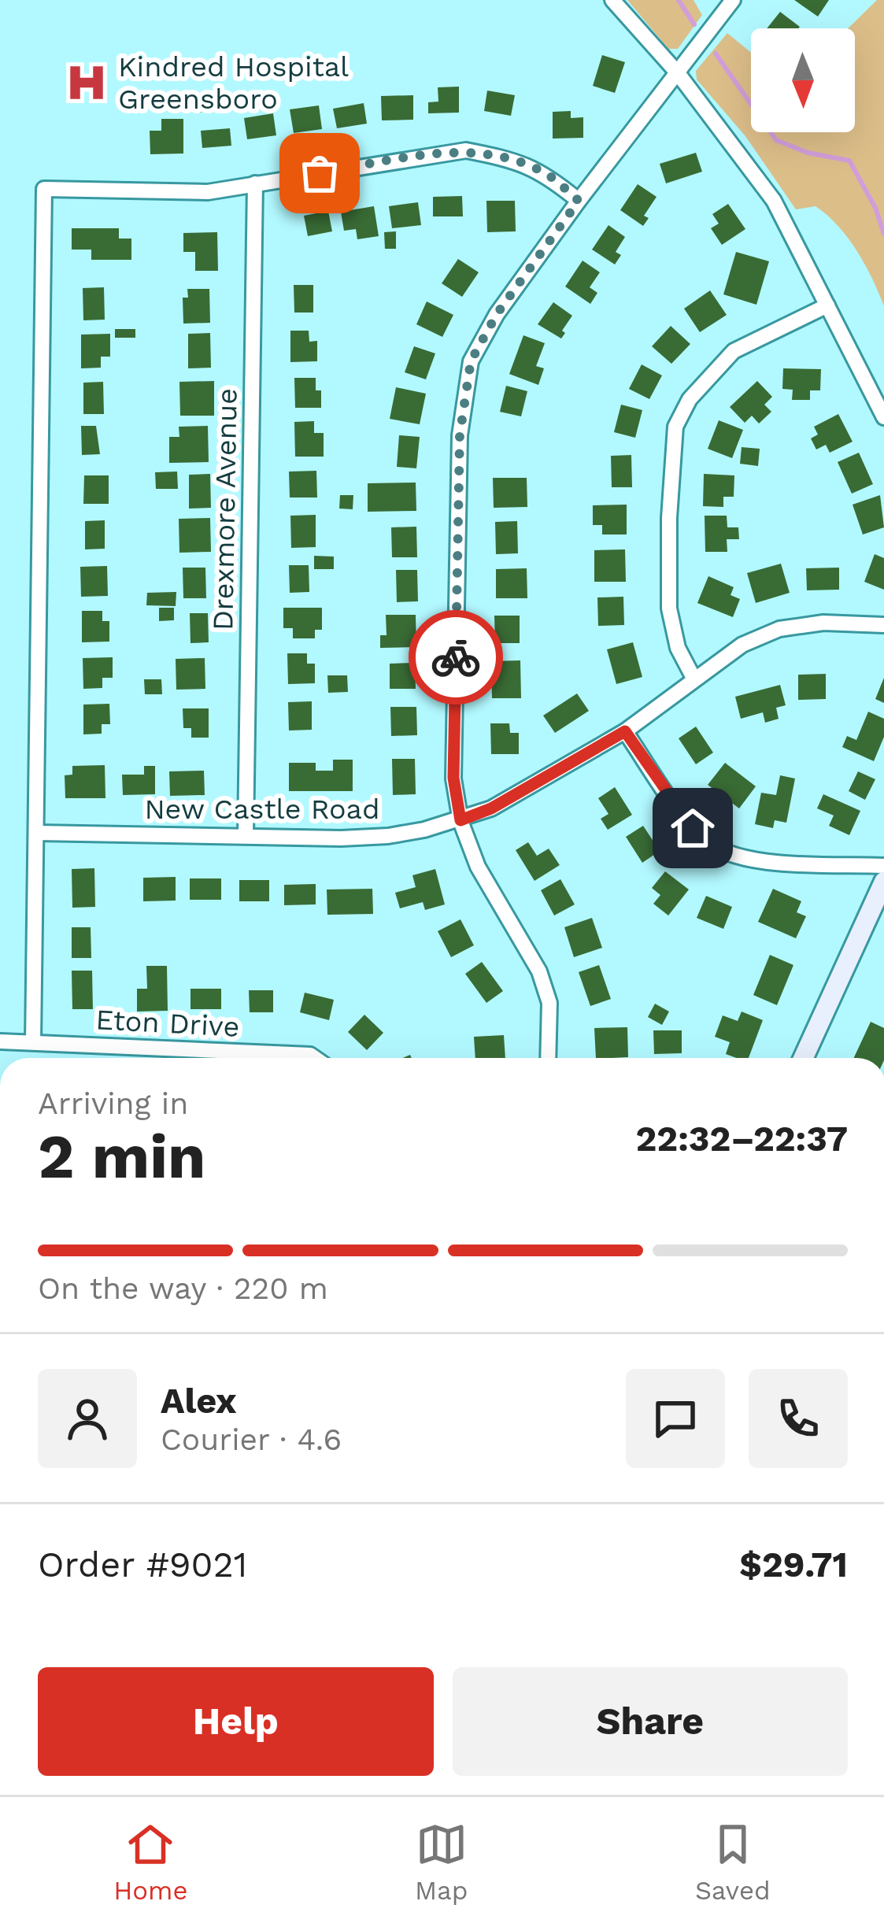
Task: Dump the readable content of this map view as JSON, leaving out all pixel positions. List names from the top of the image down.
{
  "streets": {
    "street": ["Drexmore Avenue", "New Castle Road", "Eton Drive"]
  },
  "crossings": [
    ["Drexmore Avenue", "New Castle Road"]
  ],
  "places": {
    "hospital": ["Kindred Hospital Greensboro"]
  },
  "north": "bottom",
  "page": {
    "heading": ["2 min", "Arriving in", "22:32–22:37"],
    "panel": [
      "Alex",
      "Courier · 4.6",
      "Order #9021",
      "$29.71"
    ],
    "bar": "On the way · 220 m",
    "buttons": ["Help", "Share"],
    "tabs": ["Home", "Map", "Saved"]
  }
}
